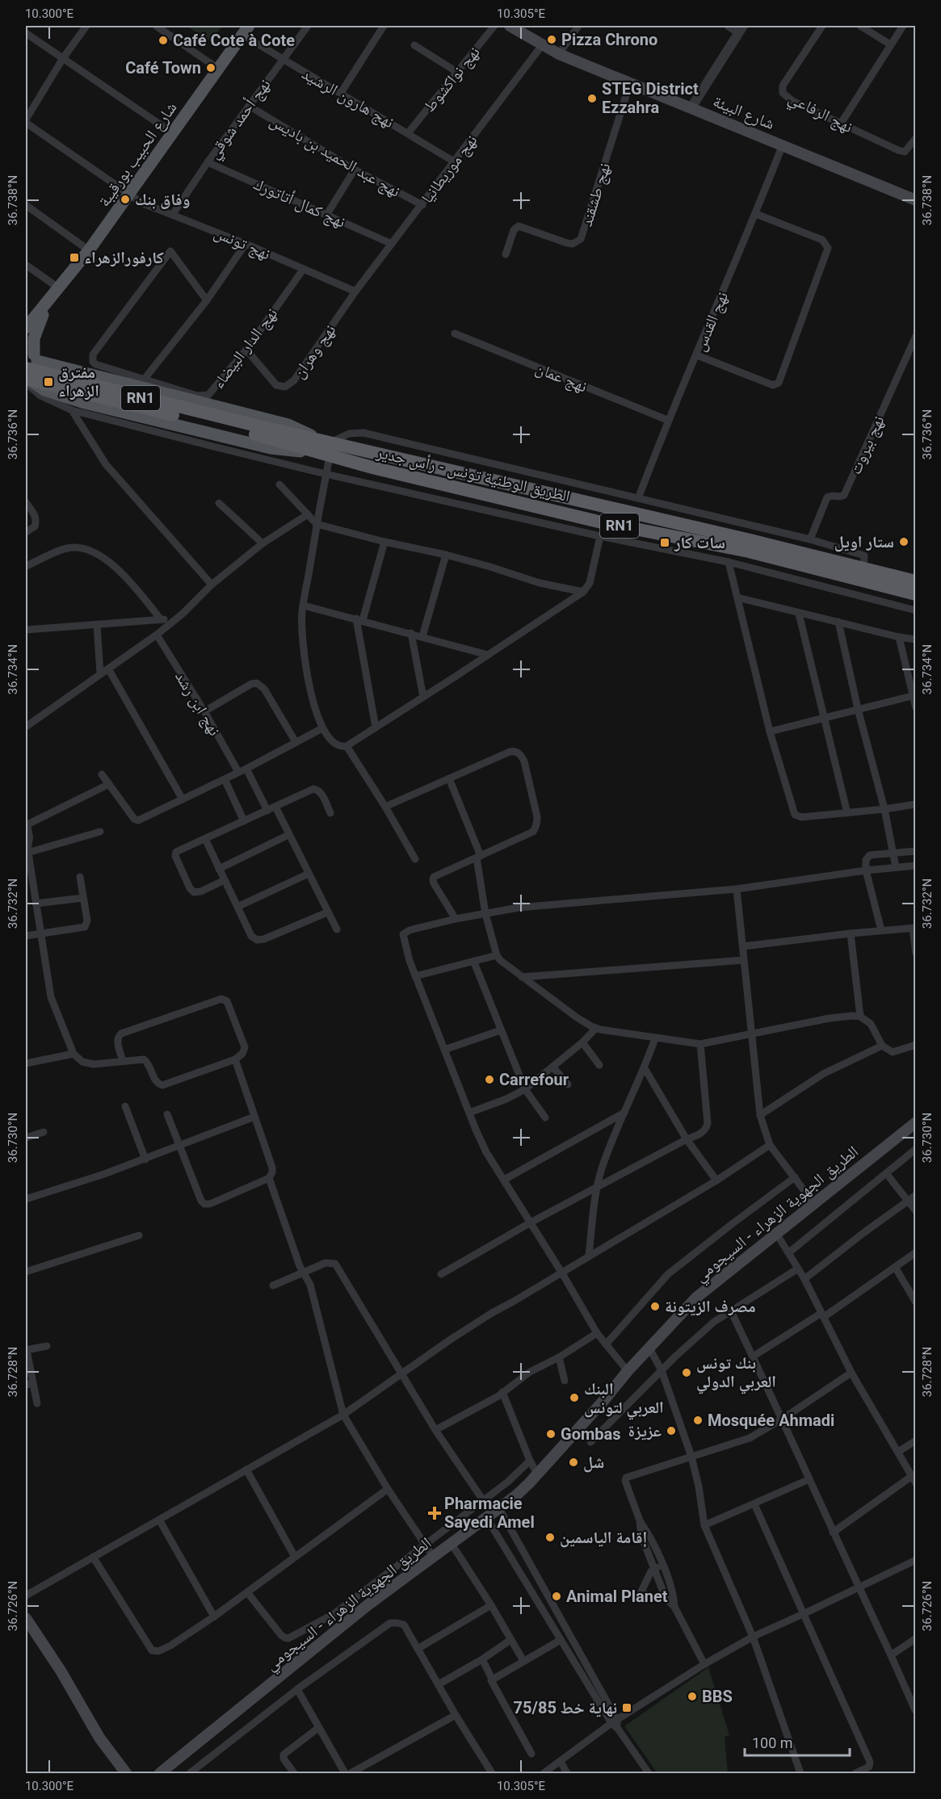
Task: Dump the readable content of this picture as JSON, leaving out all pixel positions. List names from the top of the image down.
{
  "streets": {
    "highway": ["RN1", "الطريق الوطنية تونس - رأس جدير"],
    "main road": ["شارع البيئة", "شارع الحبيب بورقيبة", "الطريق الجهوية الزهراء - السيجومي"],
    "street": [
      "نهج نواكشوط",
      "نهج هارون الرشيد",
      "نهج الرفاعي",
      "نهج أحمد شوقي",
      "نهج عبد الحميد بن باديس",
      "نهج موريطانيا",
      "نهج طشقند",
      "نهج كمال أتاتورك",
      "نهج تونس",
      "نهج القدس",
      "نهج الدار البيضاء",
      "نهج وهران",
      "نهج عمان",
      "نهج بيروت",
      "نهج ابن رشد"
    ]
  },
  "crossings": [
    ["نهج نواكشوط", "نهج هارون الرشيد"],
    ["نهج هارون الرشيد", "نهج أحمد شوقي"],
    ["نهج هارون الرشيد", "شارع الحبيب بورقيبة"],
    ["نهج هارون الرشيد", "نهج موريطانيا"],
    ["شارع البيئة", "نهج موريطانيا"],
    ["شارع البيئة", "نهج طشقند"],
    ["شارع البيئة", "نهج القدس"],
    ["نهج أحمد شوقي", "نهج عبد الحميد بن باديس"],
    ["نهج أحمد شوقي", "نهج كمال أتاتورك"],
    ["نهج أحمد شوقي", "نهج تونس"],
    ["شارع الحبيب بورقيبة", "نهج تونس"],
    ["نهج عبد الحميد بن باديس", "نهج موريطانيا"],
    ["نهج موريطانيا", "نهج كمال أتاتورك"],
    ["نهج موريطانيا", "نهج تونس"],
    ["نهج موريطانيا", "نهج وهران"],
    ["نهج تونس", "نهج الدار البيضاء"],
    ["نهج تونس", "نهج وهران"],
    ["نهج القدس", "نهج عمان"],
    ["نهج الدار البيضاء", "نهج وهران"]
  ],
  "places": {
    "other": [
      "Pizza Chrono",
      "Café Cote à Cote",
      "Café Town",
      "STEG District Ezzahra",
      "وفاق بنك",
      "ستار اويل",
      "Carrefour",
      "مصرف الزيتونة",
      "بنك تونس العربي الدولي",
      "البنك العربي لتونس",
      "Mosquée Ahmadi",
      "عزيزة",
      "Gombas",
      "شل",
      "إقامة الياسمين",
      "Animal Planet",
      "BBS"
    ],
    "transit": [
      "كارفورالزهراء",
      "مفترق الزهراء",
      "سات كار",
      "نهاية خط 75/85"
    ],
    "health": ["Pharmacie Sayedi Amel"]
  },
  "scale_bar": "100 m",
  "coordinates": [
    "10.300°E",
    "10.305°E",
    "36.738°N",
    "36.736°N",
    "36.734°N",
    "36.732°N",
    "36.730°N",
    "36.728°N",
    "36.726°N"
  ]
}
